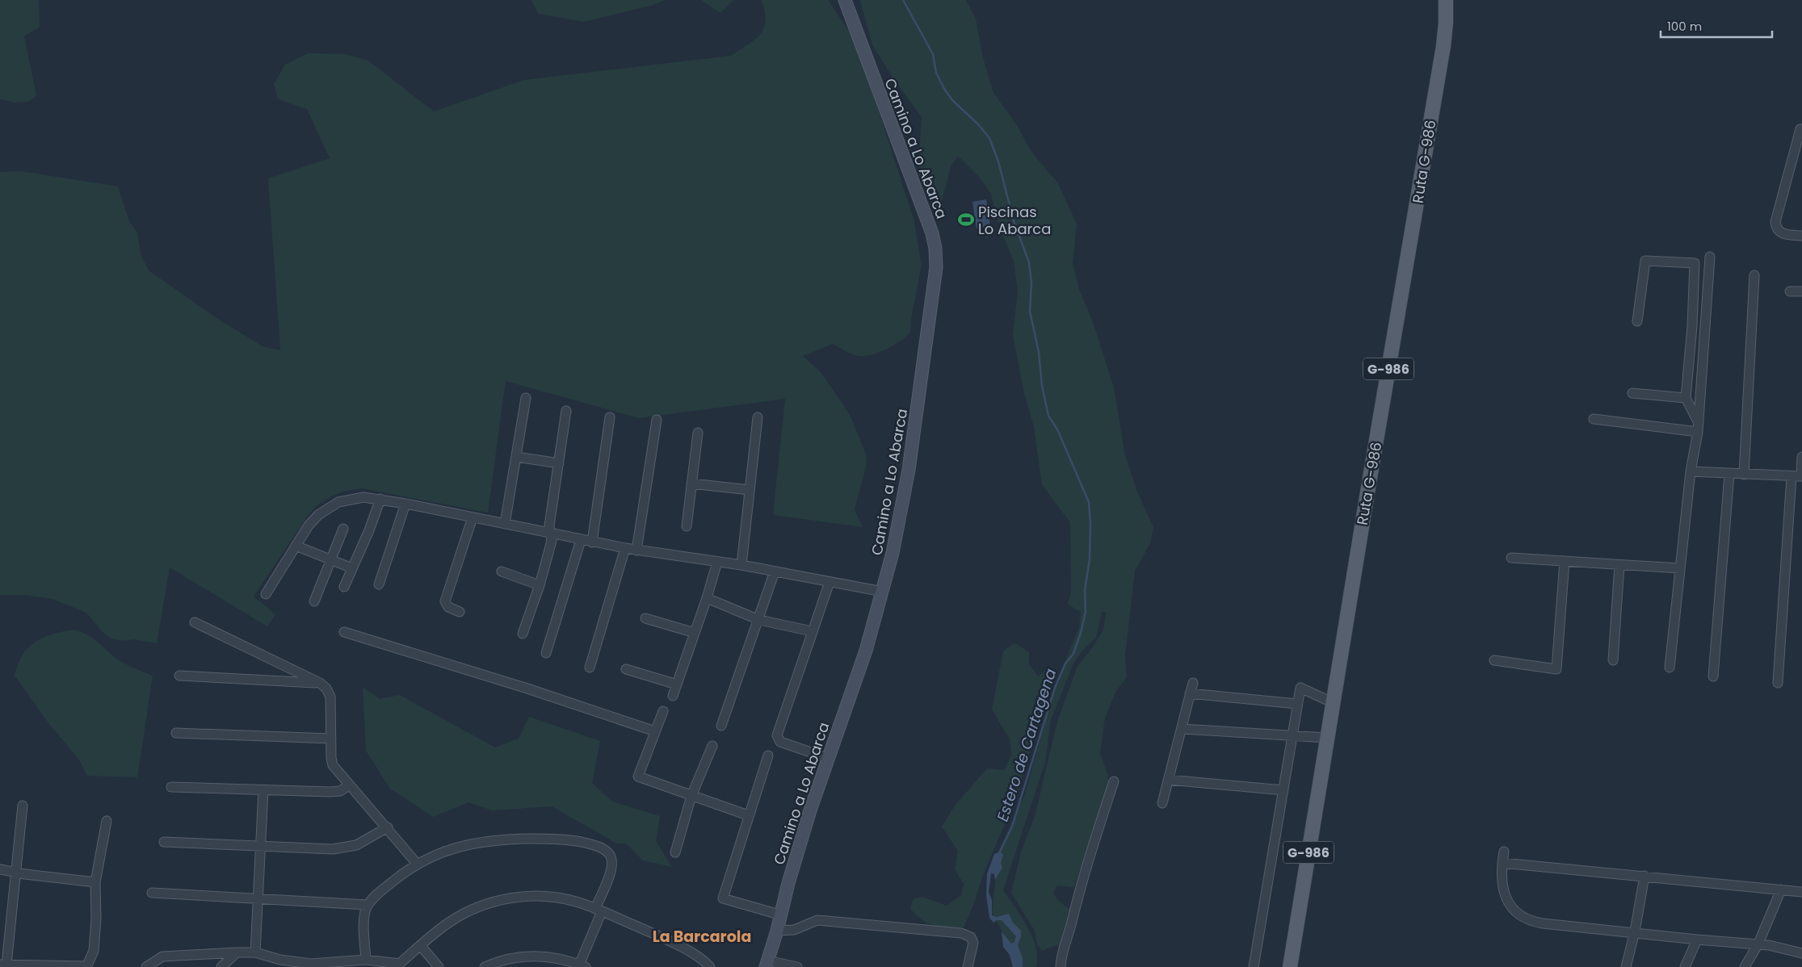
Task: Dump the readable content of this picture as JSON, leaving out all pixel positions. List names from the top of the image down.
{
  "streets": {
    "main road": ["Camino a Lo Abarca", "Ruta G-986", "G-986"]
  },
  "districts": ["La Barcarola"],
  "water": ["Estero de Cartagena"],
  "places": {
    "sports": ["Piscinas Lo Abarca"]
  },
  "scale_bar": "100 m"
}
